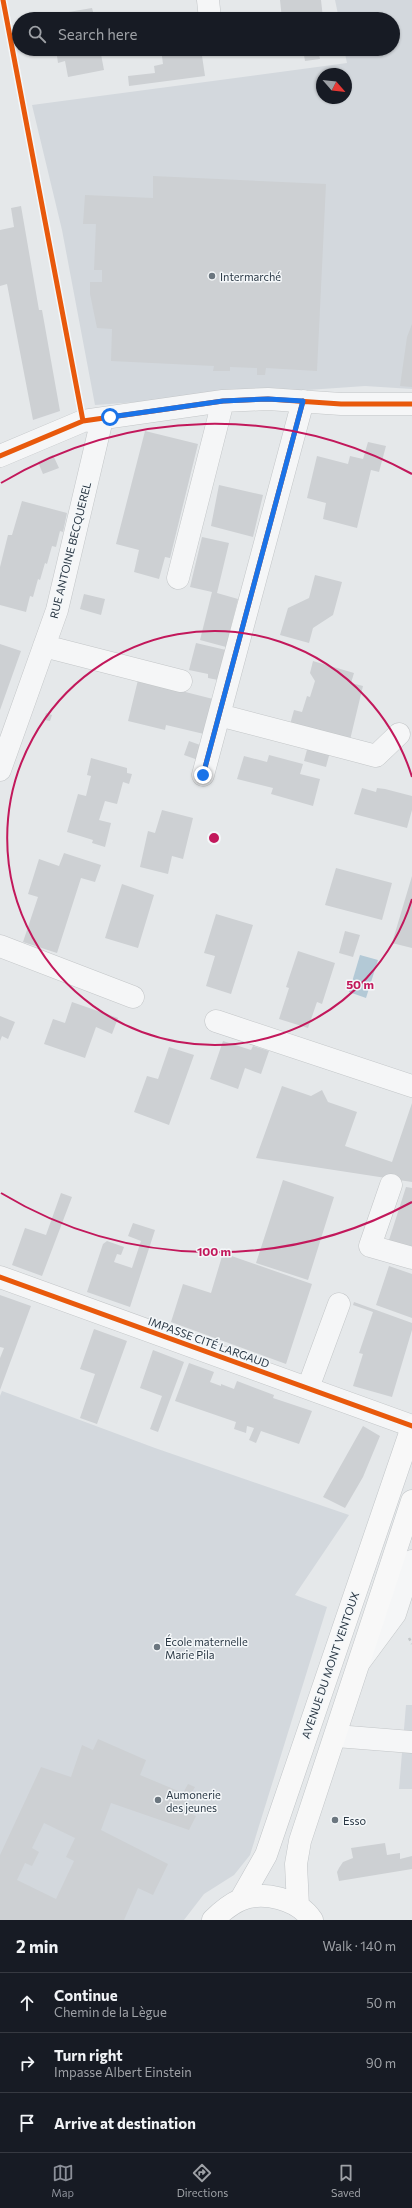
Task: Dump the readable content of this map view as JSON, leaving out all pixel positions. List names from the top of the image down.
{
  "streets": {
    "main road": ["AVENUE DU MONT VENTOUX"],
    "street": ["RUE ANTOINE BECQUEREL", "IMPASSE CITÉ LARGAUD"]
  },
  "crossings": [
    ["IMPASSE CITÉ LARGAUD", "AVENUE DU MONT VENTOUX"]
  ],
  "places": [
    "Intermarché",
    "École maternelle Marie Pila",
    "Aumonerie des jeunes",
    "Esso"
  ],
  "north": "bottom right",
  "page": {
    "search": "Search here",
    "heading": ["2 min", "Walk · 140 m"],
    "list": [
      ["Continue", "Chemin de la Lègue", "50 m"],
      ["Turn right", "Impasse Albert Einstein", "90 m"],
      "Arrive at destination"
    ],
    "nav": ["Map", "Directions", "Saved"]
  },
  "rings": ["50 m", "100 m"]
}
